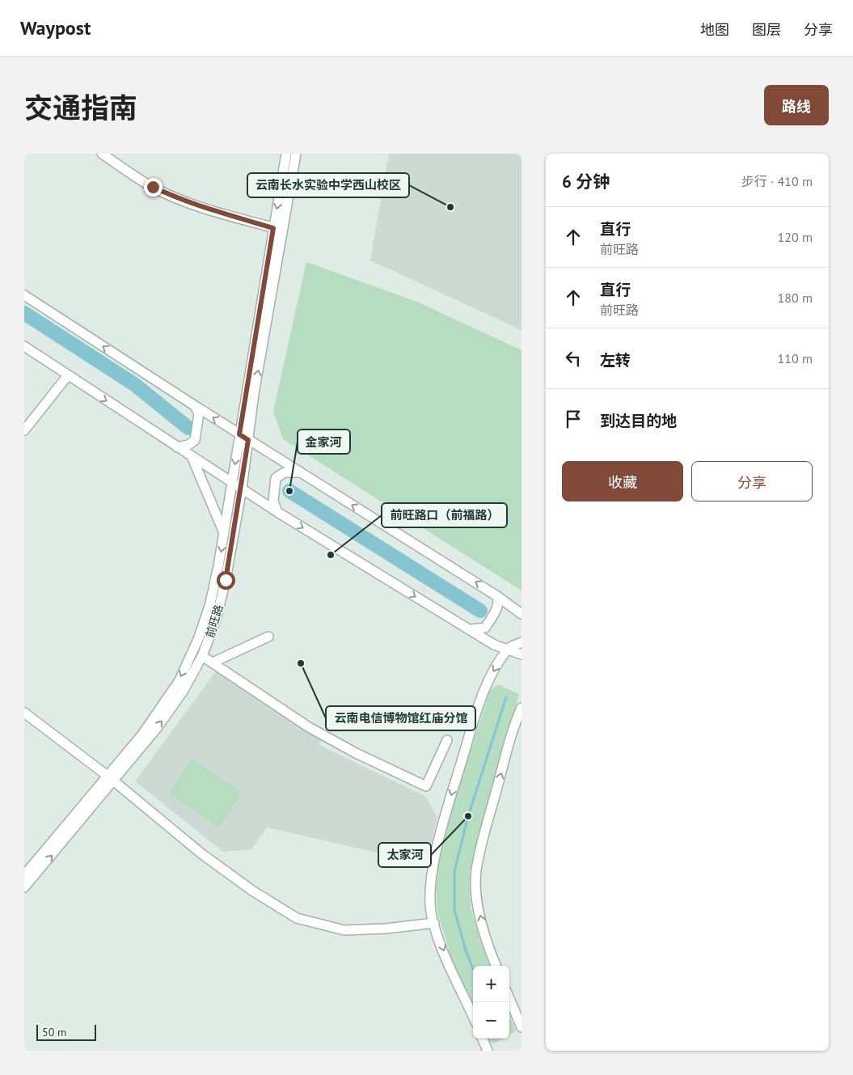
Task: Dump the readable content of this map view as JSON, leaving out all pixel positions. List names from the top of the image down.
{
  "streets": {
    "street": ["前旺路"]
  },
  "places": [
    "云南长水实验中学西山校区",
    "金家河",
    "前旺路口（前福路）",
    "云南电信博物馆红庙分馆",
    "太家河"
  ],
  "scale_bar": "50 m",
  "page": {
    "header": "Waypost",
    "nav": ["地图", "图层", "分享"],
    "title": "交通指南",
    "buttons": [
      "路线",
      ["收藏", "分享"]
    ],
    "heading": ["6 分钟", "步行 · 410 m"],
    "list": [
      ["直行", "前旺路", "120 m"],
      ["直行", "前旺路", "180 m"],
      ["左转", "110 m"],
      "到达目的地"
    ],
    "map_buttons": ["+", "−"],
    "scale": "50 m"
  }
}
